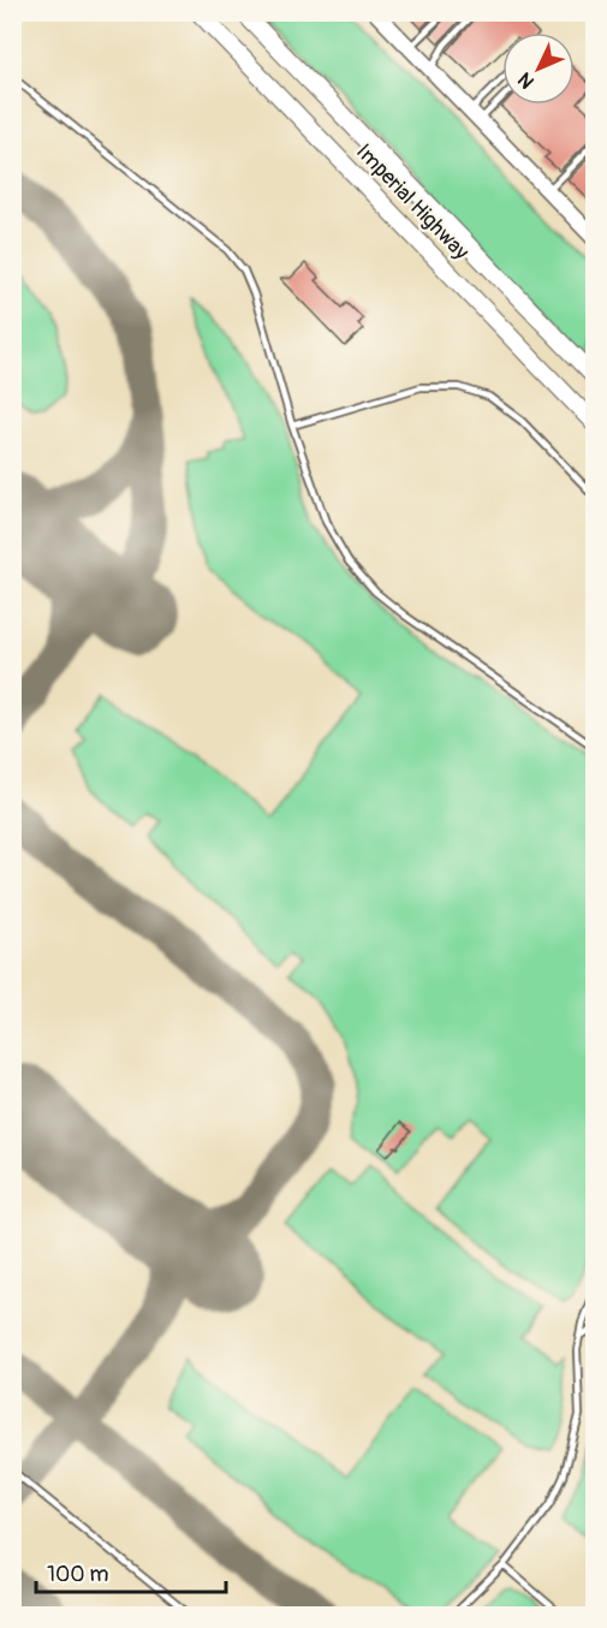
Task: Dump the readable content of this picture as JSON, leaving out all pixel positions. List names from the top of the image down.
{
  "streets": {
    "main road": ["Imperial Highway"]
  },
  "scale_bar": "100 m",
  "north": "bottom left"
}
